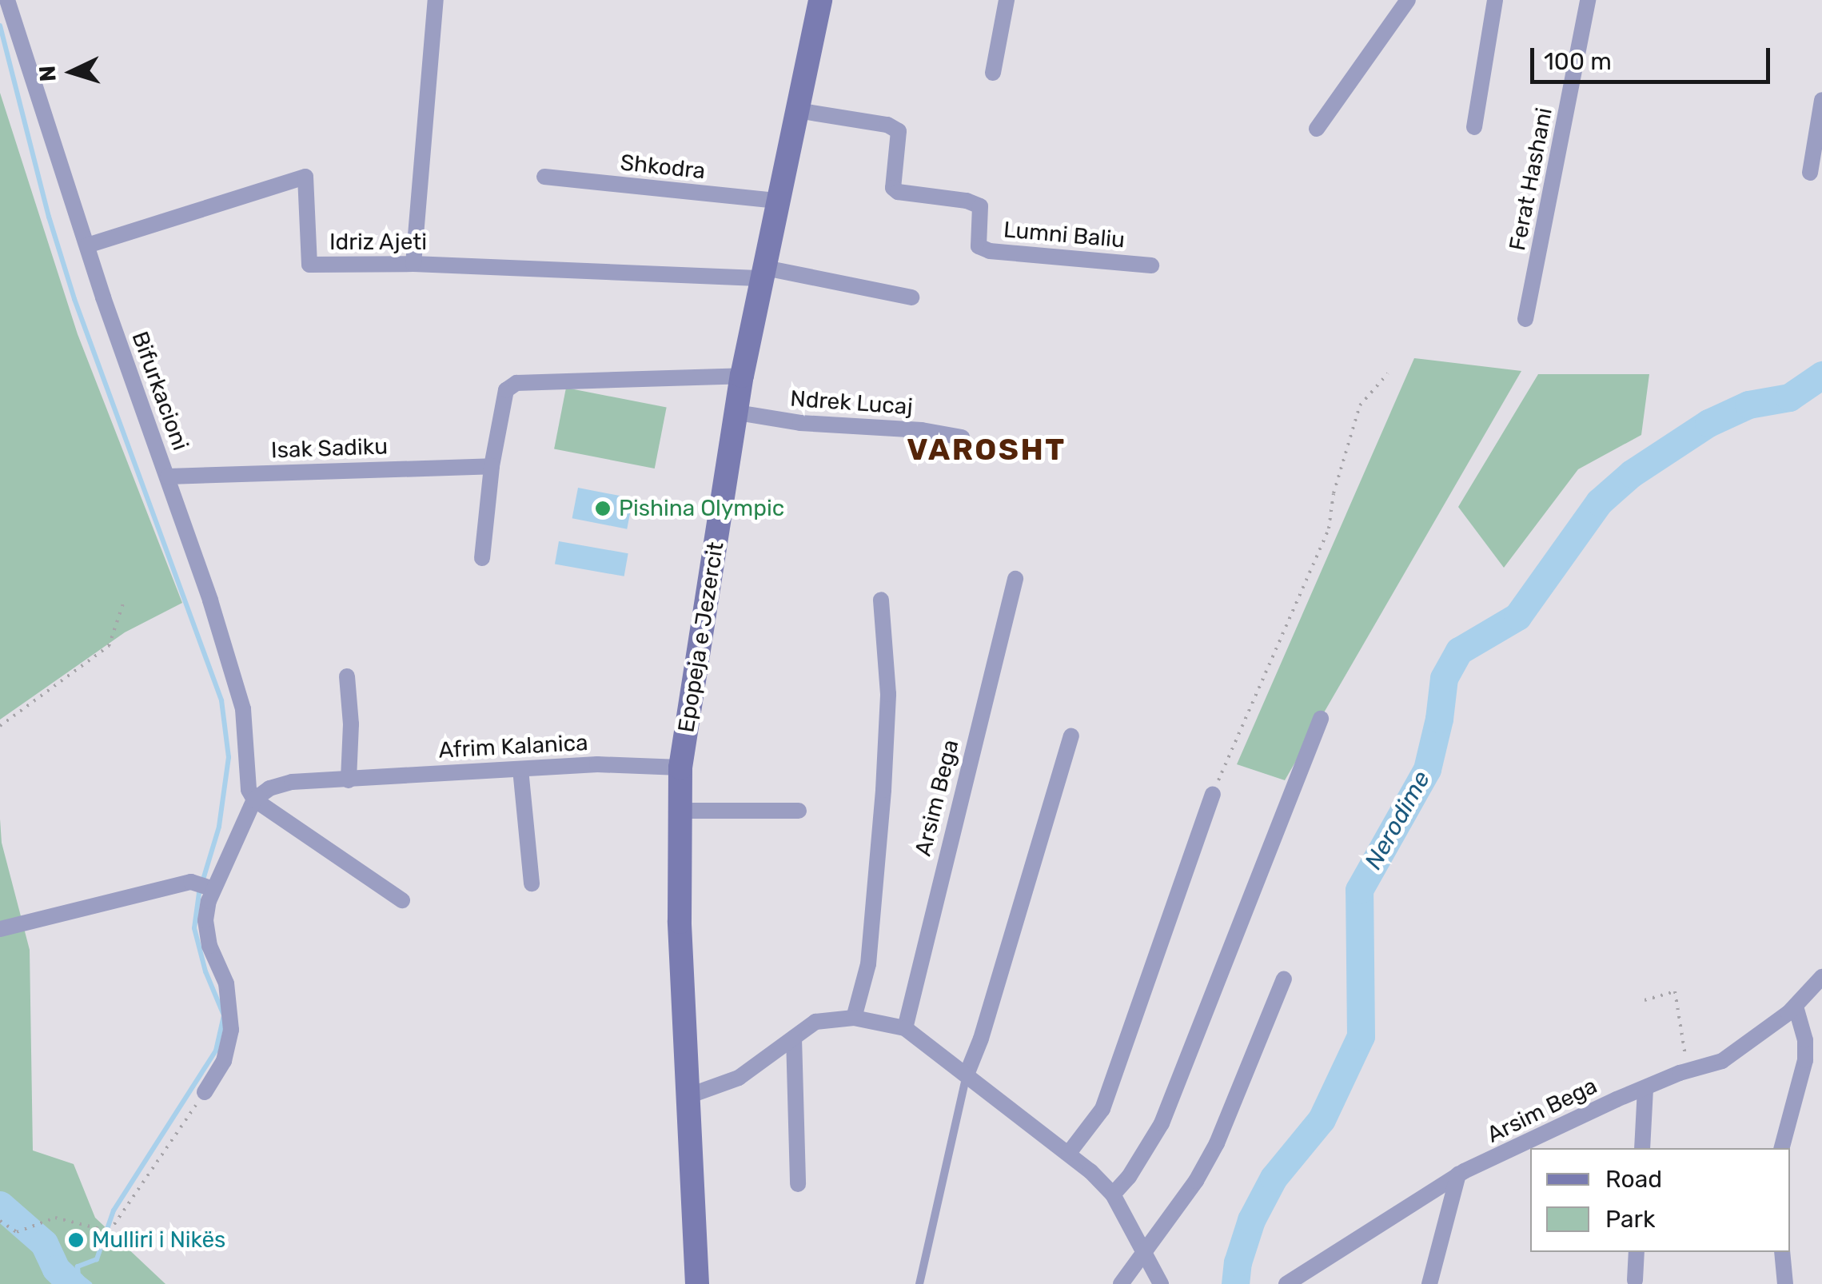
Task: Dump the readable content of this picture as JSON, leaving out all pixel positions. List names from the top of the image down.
{
  "streets": {
    "main road": ["Epopeja e Jezercit"],
    "street": [
      "Shkodra",
      "Ferat Hashani",
      "Lumni Baliu",
      "Idriz Ajeti",
      "Bifurkacioni",
      "Ndrek Lucaj",
      "Isak Sadiku",
      "Afrim Kalanica",
      "Arsim Bega"
    ]
  },
  "crossings": [
    ["Shkodra", "Epopeja e Jezercit"],
    ["Lumni Baliu", "Epopeja e Jezercit"],
    ["Idriz Ajeti", "Bifurkacioni"],
    ["Idriz Ajeti", "Epopeja e Jezercit"],
    ["Bifurkacioni", "Isak Sadiku"],
    ["Bifurkacioni", "Afrim Kalanica"],
    ["Ndrek Lucaj", "Epopeja e Jezercit"],
    ["Epopeja e Jezercit", "Afrim Kalanica"]
  ],
  "districts": ["VAROSHT"],
  "water": ["Nerodime"],
  "places": ["Pishina Olympic", "Mulliri i Nikës"],
  "legend": ["Road", "Park"],
  "scale_bar": "100 m",
  "north": "left"
}
